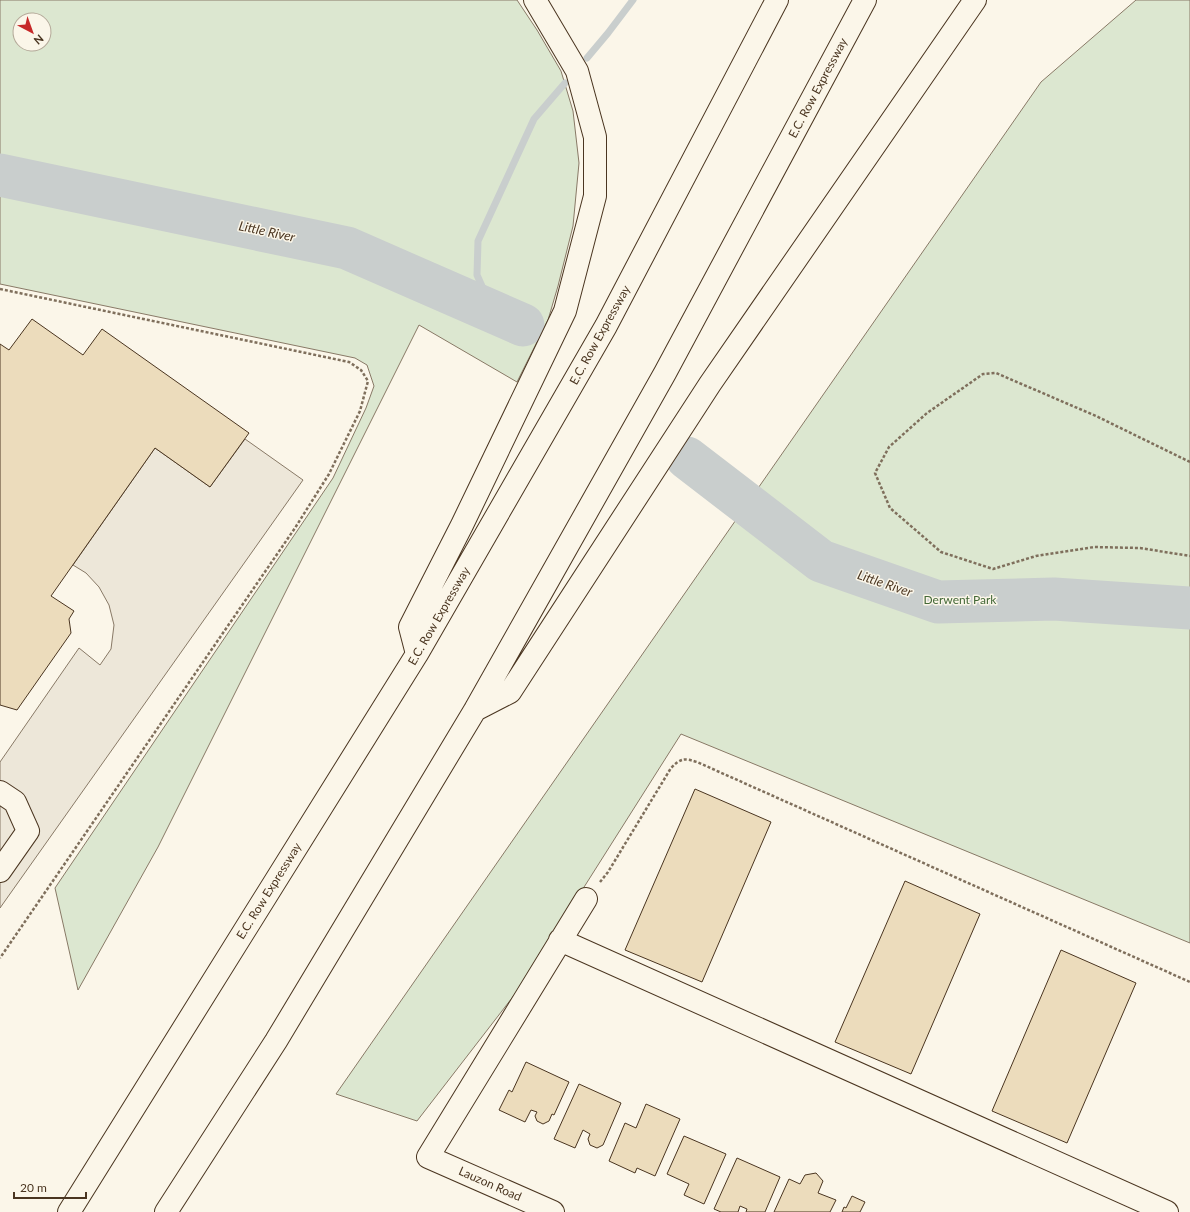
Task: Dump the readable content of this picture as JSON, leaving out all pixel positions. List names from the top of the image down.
{
  "streets": {
    "main road": ["E.C. Row Expressway", "Lauzon Road"]
  },
  "water": ["Little River"],
  "parks": ["Derwent Park"],
  "scale_bar": "20 m",
  "north": "bottom right"
}
